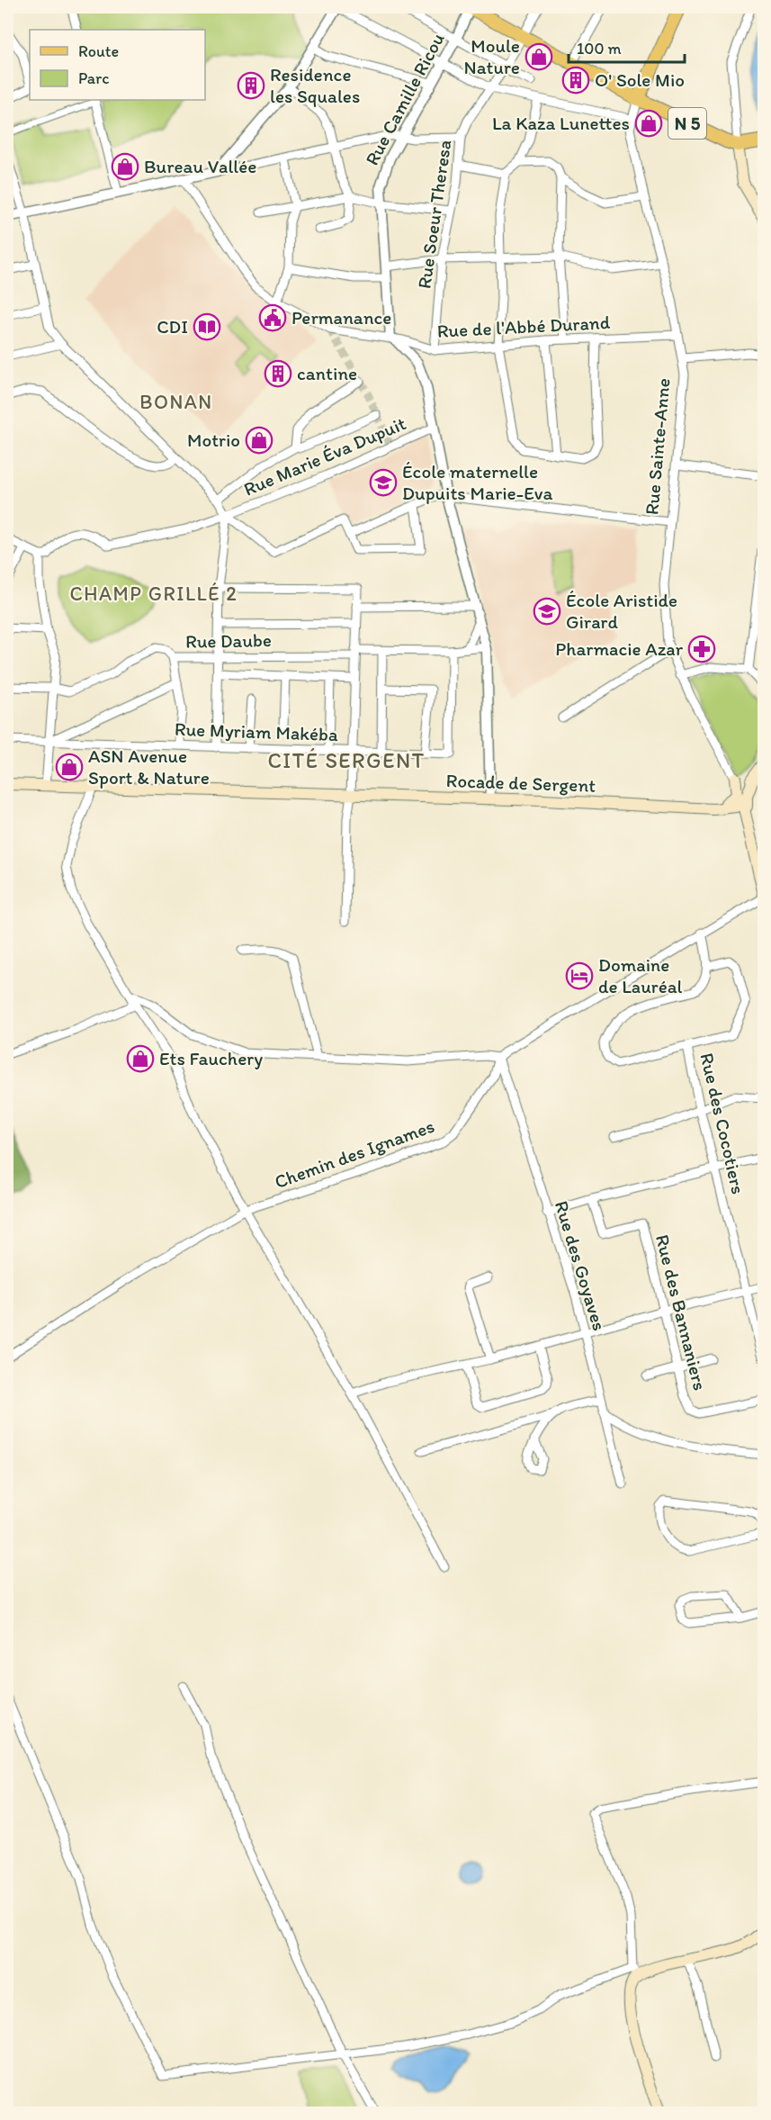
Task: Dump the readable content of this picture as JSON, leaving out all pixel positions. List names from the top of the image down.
{
  "streets": {
    "main road": ["N 5", "Rue Sainte-Anne", "Rocade de Sergent"],
    "street": [
      "Rue Camille Ricou",
      "Rue Soeur Theresa",
      "Rue de l'Abbé Durand",
      "Rue Marie Éva Dupuit",
      "Rue Daube",
      "Rue Myriam Makéba",
      "Rue des Cocotiers",
      "Chemin des Ignames",
      "Rue des Goyaves",
      "Rue des Bannaniers"
    ]
  },
  "crossings": [
    ["Rue Camille Ricou", "N 5"],
    ["Rue Camille Ricou", "Rue de l'Abbé Durand"],
    ["N 5", "Rue Soeur Theresa"],
    ["N 5", "Rue Sainte-Anne"],
    ["Rue Soeur Theresa", "Rue de l'Abbé Durand"],
    ["Rue de l'Abbé Durand", "Rue Sainte-Anne"],
    ["Rue Daube", "Rue Myriam Makéba"],
    ["Chemin des Ignames", "Rue des Goyaves"]
  ],
  "districts": ["BONAN", "CHAMP GRILLÉ 2", "CITÉ SERGENT"],
  "places": {
    "shop": [
      "Moule Nature",
      "La Kaza Lunettes",
      "Bureau Vallée",
      "Motrio",
      "ASN Avenue Sport & Nature",
      "Ets Fauchery"
    ],
    "building": ["O' Sole Mio", "Residence les Squales", "cantine"],
    "public building": ["Permanance"],
    "library": ["CDI"],
    "school or university": ["École maternelle Dupuits Marie-Eva", "École Aristide Girard"],
    "pharmacy": ["Pharmacie Azar"],
    "hotel": ["Domaine de Lauréal"]
  },
  "legend": ["Route", "Parc"],
  "scale_bar": "100 m"
}
